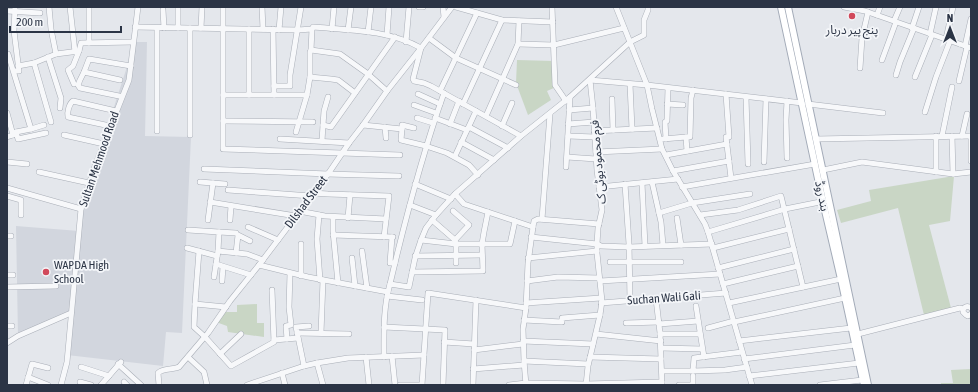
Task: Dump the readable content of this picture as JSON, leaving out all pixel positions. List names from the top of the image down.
{
  "streets": {
    "main road": ["بند روڈ"],
    "street": [
      "Sultan Mehmood Road",
      "فرم محمود بوٹی ک",
      "Dilshad Street",
      "Suchan Wali Gali"
    ]
  },
  "crossings": [
    ["فرم محمود بوٹی ک", "Suchan Wali Gali"]
  ],
  "places": ["پنج پیر دربار", "WAPDA High School"],
  "scale_bar": "200 m",
  "north": "top"
}
